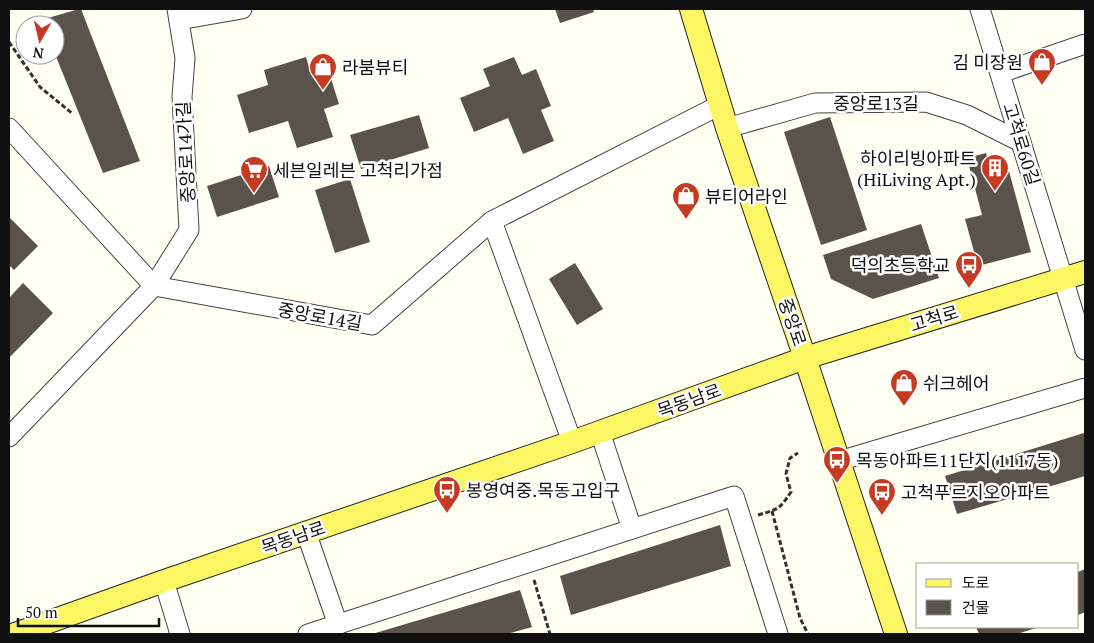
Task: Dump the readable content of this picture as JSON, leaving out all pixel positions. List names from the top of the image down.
{
  "streets": {
    "main road": ["고척로", "중앙로", "목동남로"],
    "street": [
      "중앙로13길",
      "고척로60길",
      "중앙로14가길",
      "중앙로14길"
    ]
  },
  "crossings": [
    ["중앙로13길", "고척로60길"],
    ["중앙로13길", "중앙로"],
    ["고척로60길", "고척로"],
    ["중앙로14가길", "중앙로14길"],
    ["중앙로14길", "중앙로"],
    ["고척로", "중앙로"],
    ["고척로", "목동남로"],
    ["중앙로", "목동남로"]
  ],
  "places": {
    "shop": [
      "김 미장원",
      "라붐뷰티",
      "뷰티어라인",
      "쉬크헤어"
    ],
    "building": ["하이리빙아파트 (HiLiving Apt.)"],
    "supermarket": ["세븐일레븐 고척리가점"],
    "bus stop": [
      "덕의초등학교",
      "목동아파트11단지(1117동)",
      "봉영여중.목동고입구",
      "고척푸르지오아파트"
    ]
  },
  "legend": ["도로", "건물"],
  "scale_bar": "50 m",
  "north": "bottom"
}
